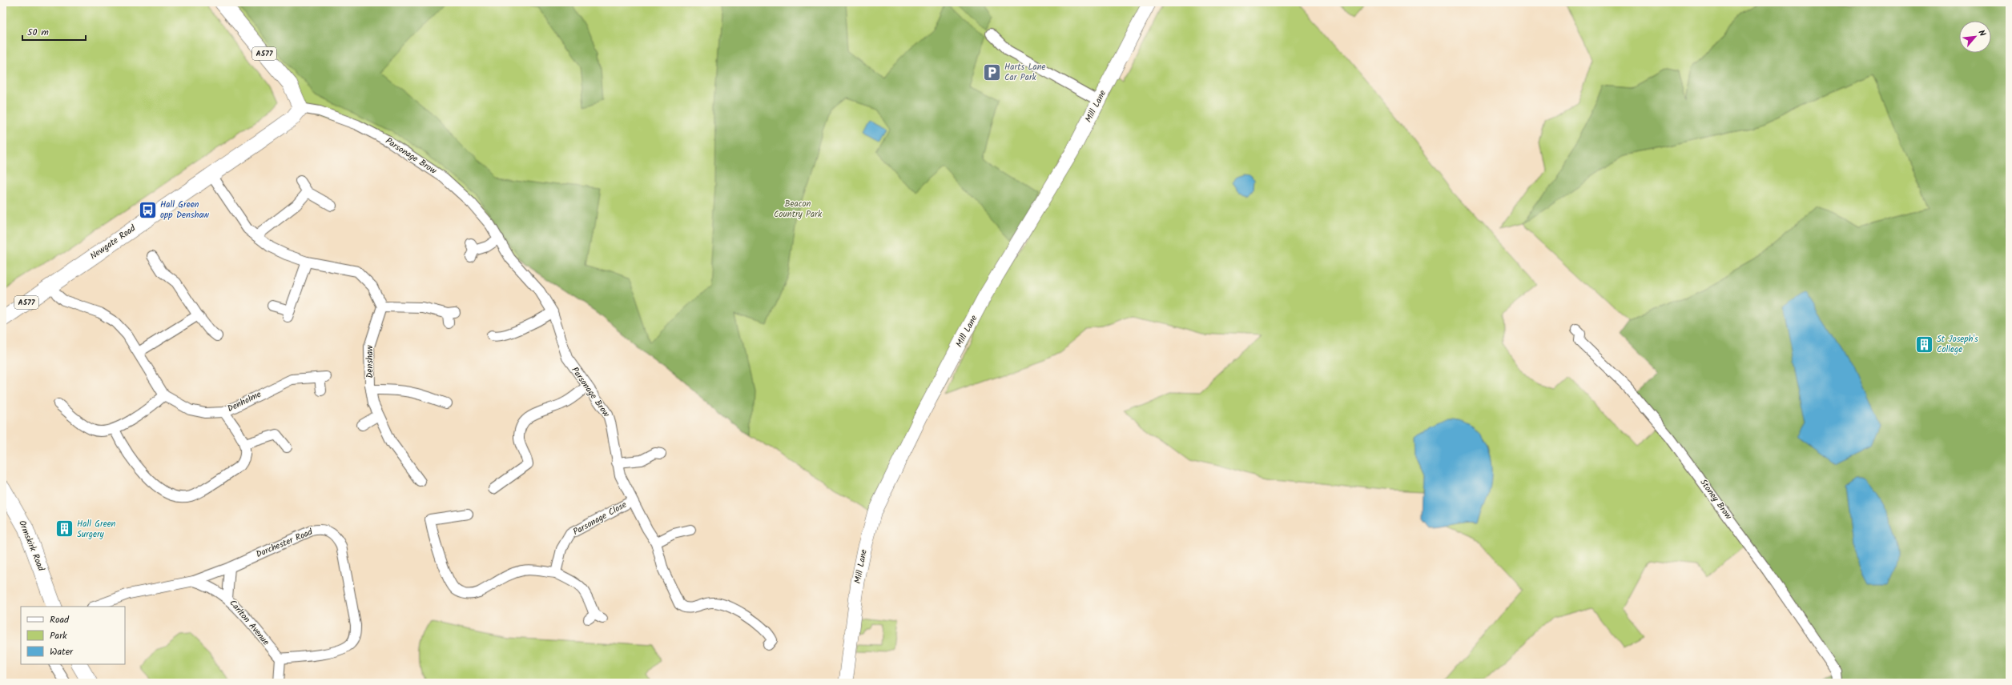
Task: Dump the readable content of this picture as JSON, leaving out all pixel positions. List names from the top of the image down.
{
  "streets": {
    "main road": ["A577", "Newgate Road", "Ormskirk Road"],
    "street": [
      "Mill Lane",
      "Parsonage Brow",
      "Denshaw",
      "Denholme",
      "Stoney Brow",
      "Parsonage Close",
      "Dorchester Road",
      "Carlton Avenue"
    ]
  },
  "crossings": [
    ["A577", "Parsonage Brow"],
    ["A577", "Newgate Road"],
    ["Parsonage Brow", "Newgate Road"],
    ["Parsonage Brow", "Parsonage Close"],
    ["Newgate Road", "Denholme"],
    ["Dorchester Road", "Carlton Avenue"]
  ],
  "parks": ["Beacon Country Park"],
  "places": {
    "parking": ["Harts Lane Car Park"],
    "bus stop": ["Hall Green opp Denshaw"],
    "building": ["St Joseph's College", "Hall Green Surgery"]
  },
  "legend": ["Road", "Park", "Water"],
  "scale_bar": "50 m",
  "north": "top right"
}
